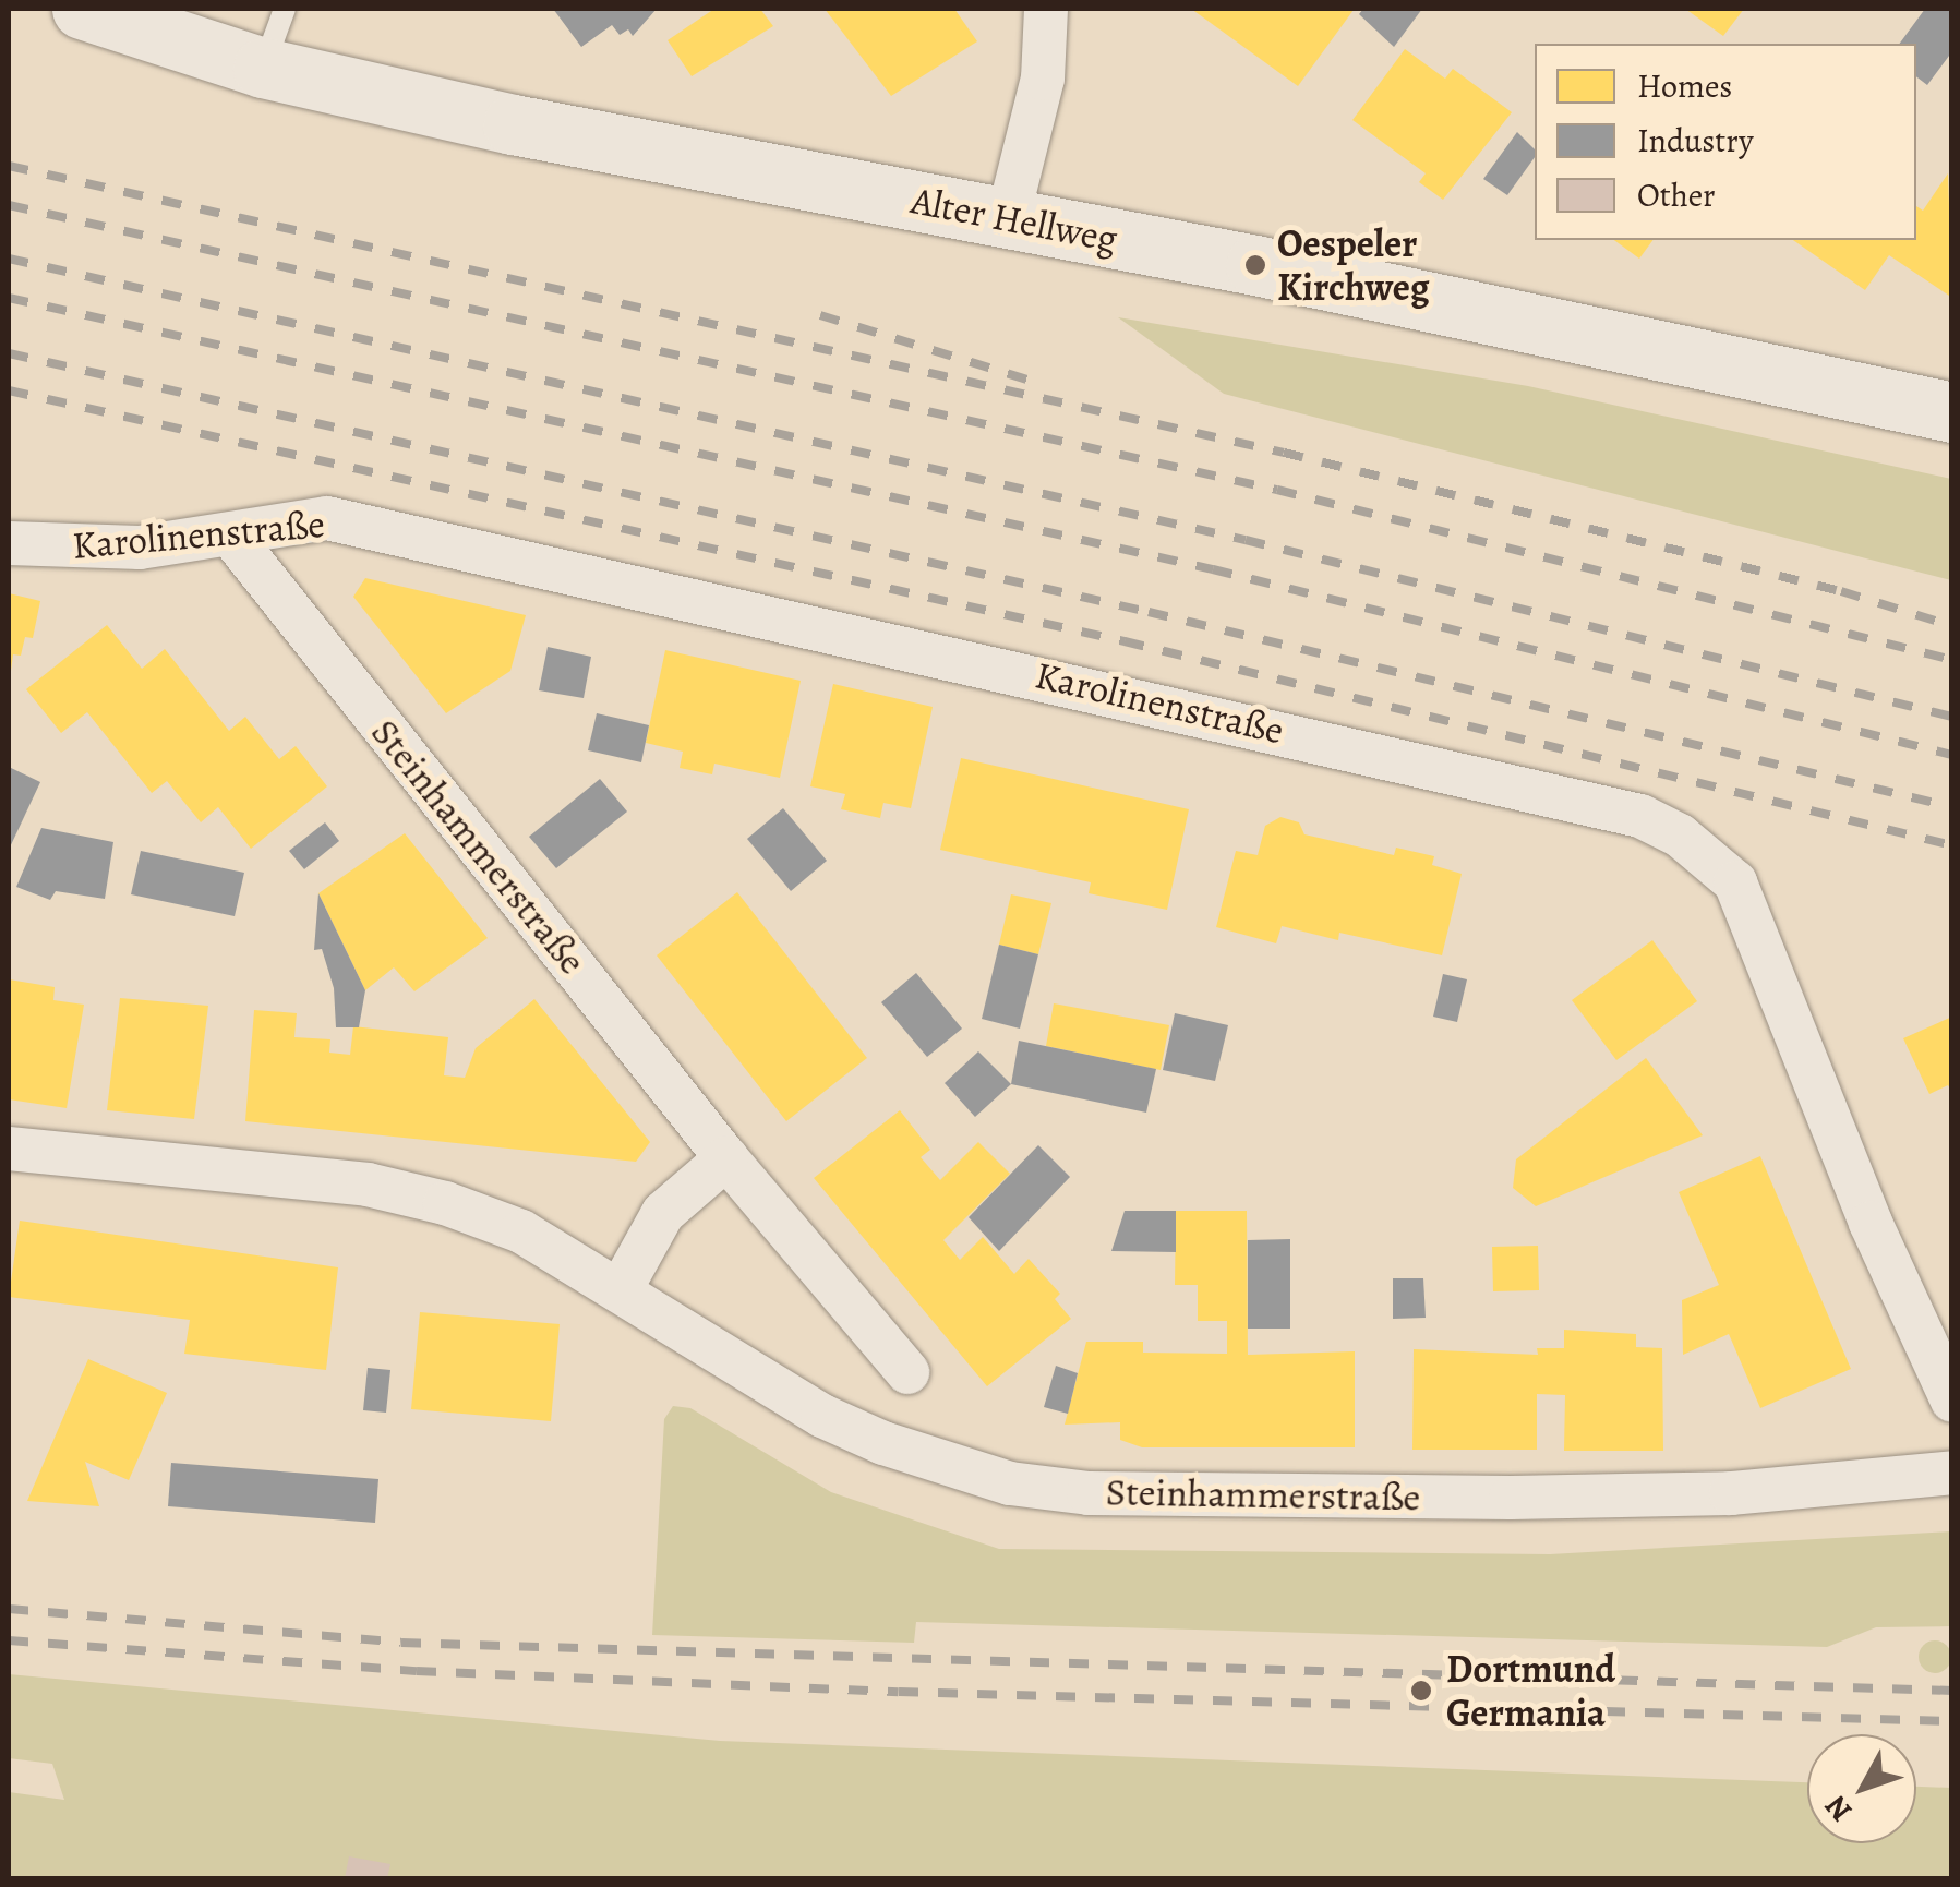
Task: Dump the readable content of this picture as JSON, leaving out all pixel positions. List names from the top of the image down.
{
  "streets": {
    "street": ["Alter Hellweg", "Karolinenstraße", "Steinhammerstraße"]
  },
  "crossings": [
    ["Karolinenstraße", "Steinhammerstraße"]
  ],
  "places": ["Oespeler Kirchweg", "Dortmund Germania"],
  "legend": ["Homes", "Industry", "Other"],
  "north": "bottom left"
}
